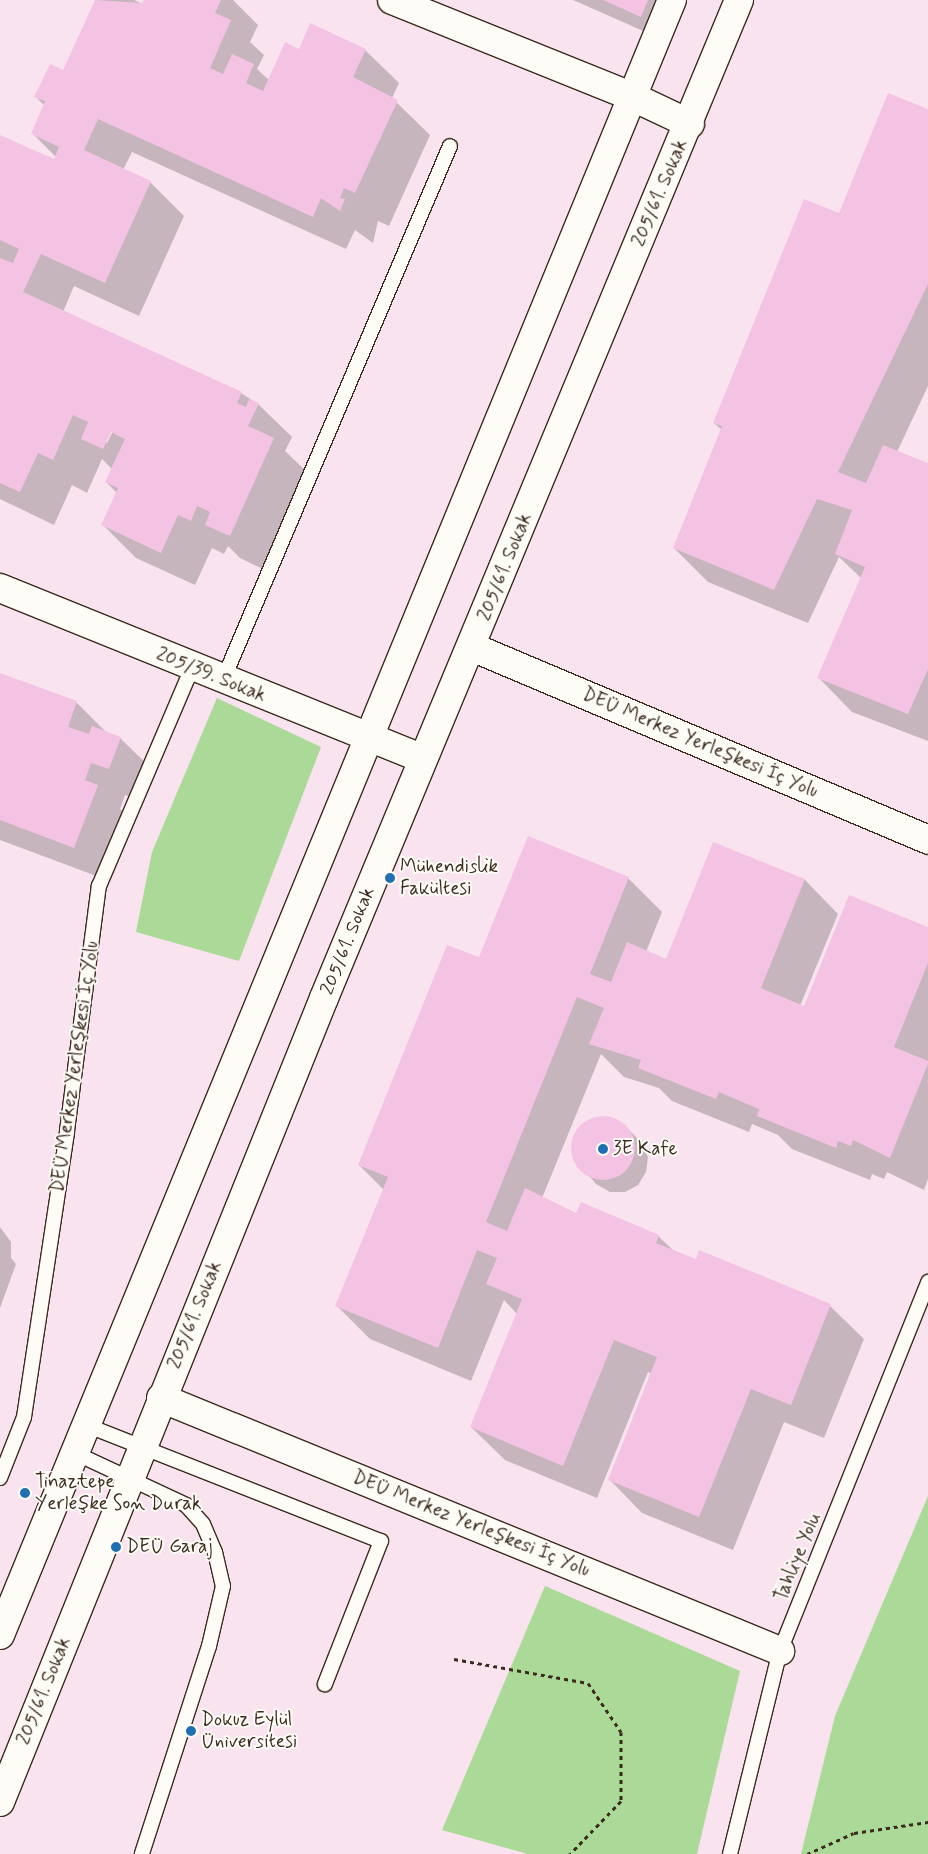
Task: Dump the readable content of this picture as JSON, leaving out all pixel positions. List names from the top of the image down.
{
  "streets": {
    "main road": ["205/61. Sokak", "205/39. Sokak", "DEÜ Merkez Yerleşkesi İç Yolu"],
    "lane": ["Tahliye Yolu"]
  },
  "crossings": [
    ["205/61. Sokak", "205/39. Sokak"],
    ["205/61. Sokak", "DEÜ Merkez Yerleşkesi İç Yolu"],
    ["205/39. Sokak", "DEÜ Merkez Yerleşkesi İç Yolu"],
    ["DEÜ Merkez Yerleşkesi İç Yolu", "Tahliye Yolu"]
  ],
  "places": [
    "Mühendislik Fakültesi",
    "3E Kafe",
    "Tinaztepe Yerleşke Son Durak",
    "DEÜ Garaj",
    "Dokuz Eylül Üniversitesi"
  ]
}
